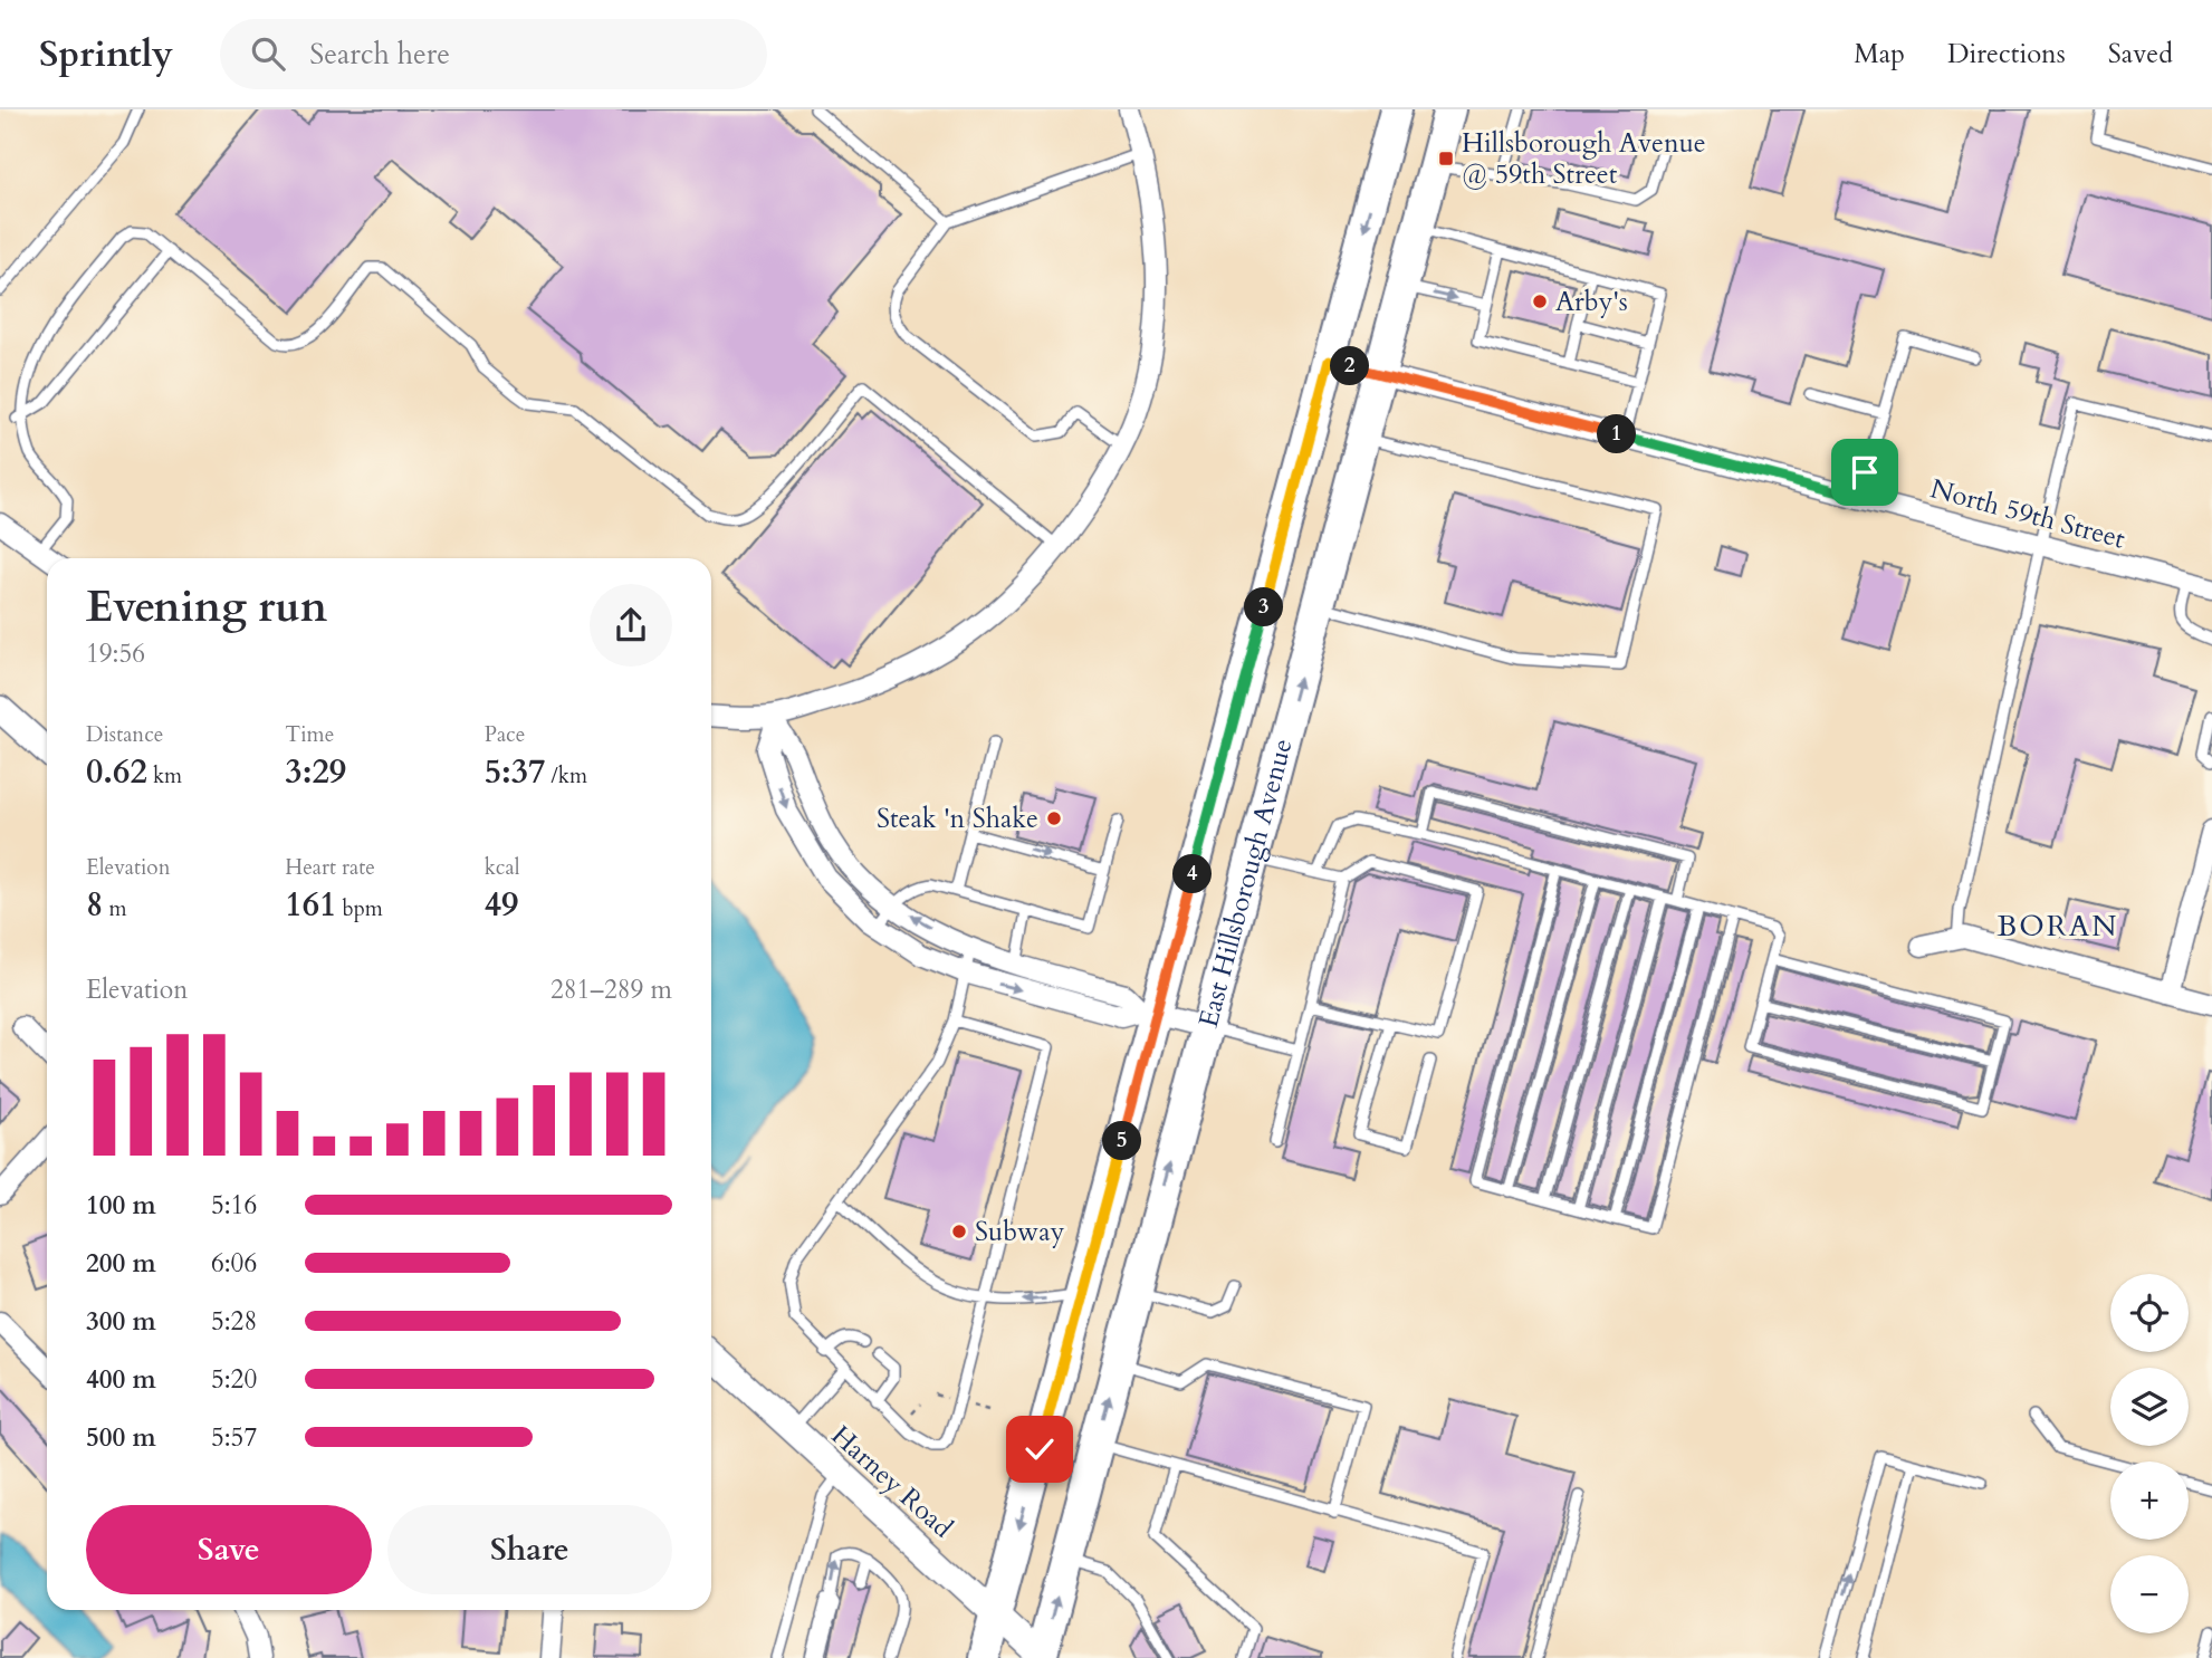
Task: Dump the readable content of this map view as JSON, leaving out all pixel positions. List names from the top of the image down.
{
  "streets": {
    "main road": ["East Hillsborough Avenue"],
    "street": ["North 59th Street", "Harney Road"]
  },
  "crossings": [
    ["North 59th Street", "East Hillsborough Avenue"],
    ["East Hillsborough Avenue", "Harney Road"]
  ],
  "districts": ["BORAN"],
  "places": {
    "transit": ["Hillsborough Avenue @ 59th Street"],
    "other": ["Arby's", "Steak 'n Shake", "Subway"]
  },
  "page": {
    "header": "Sprintly",
    "search": "Search here",
    "nav": ["Map", "Directions", "Saved"],
    "pins": [
      "2",
      "1",
      "3",
      "4",
      "5"
    ],
    "heading": ["Evening run", "19:56"],
    "stats": [
      ["Distance", "0.62 km"],
      ["Time", "3:29"],
      ["Pace", "5:37 /km"],
      ["Elevation", "8 m"],
      ["Heart rate", "161 bpm"],
      ["kcal", "49"]
    ],
    "chart": ["Elevation", "281–289 m"],
    "list": [
      {
        "name": "100 m",
        "note": "5:16"
      },
      {
        "name": "200 m",
        "note": "6:06"
      },
      {
        "name": "300 m",
        "note": "5:28"
      },
      {
        "name": "400 m",
        "note": "5:20"
      },
      {
        "name": "500 m",
        "note": "5:57"
      }
    ],
    "map_buttons": ["+", "−"],
    "buttons": ["Save", "Share"]
  }
}
